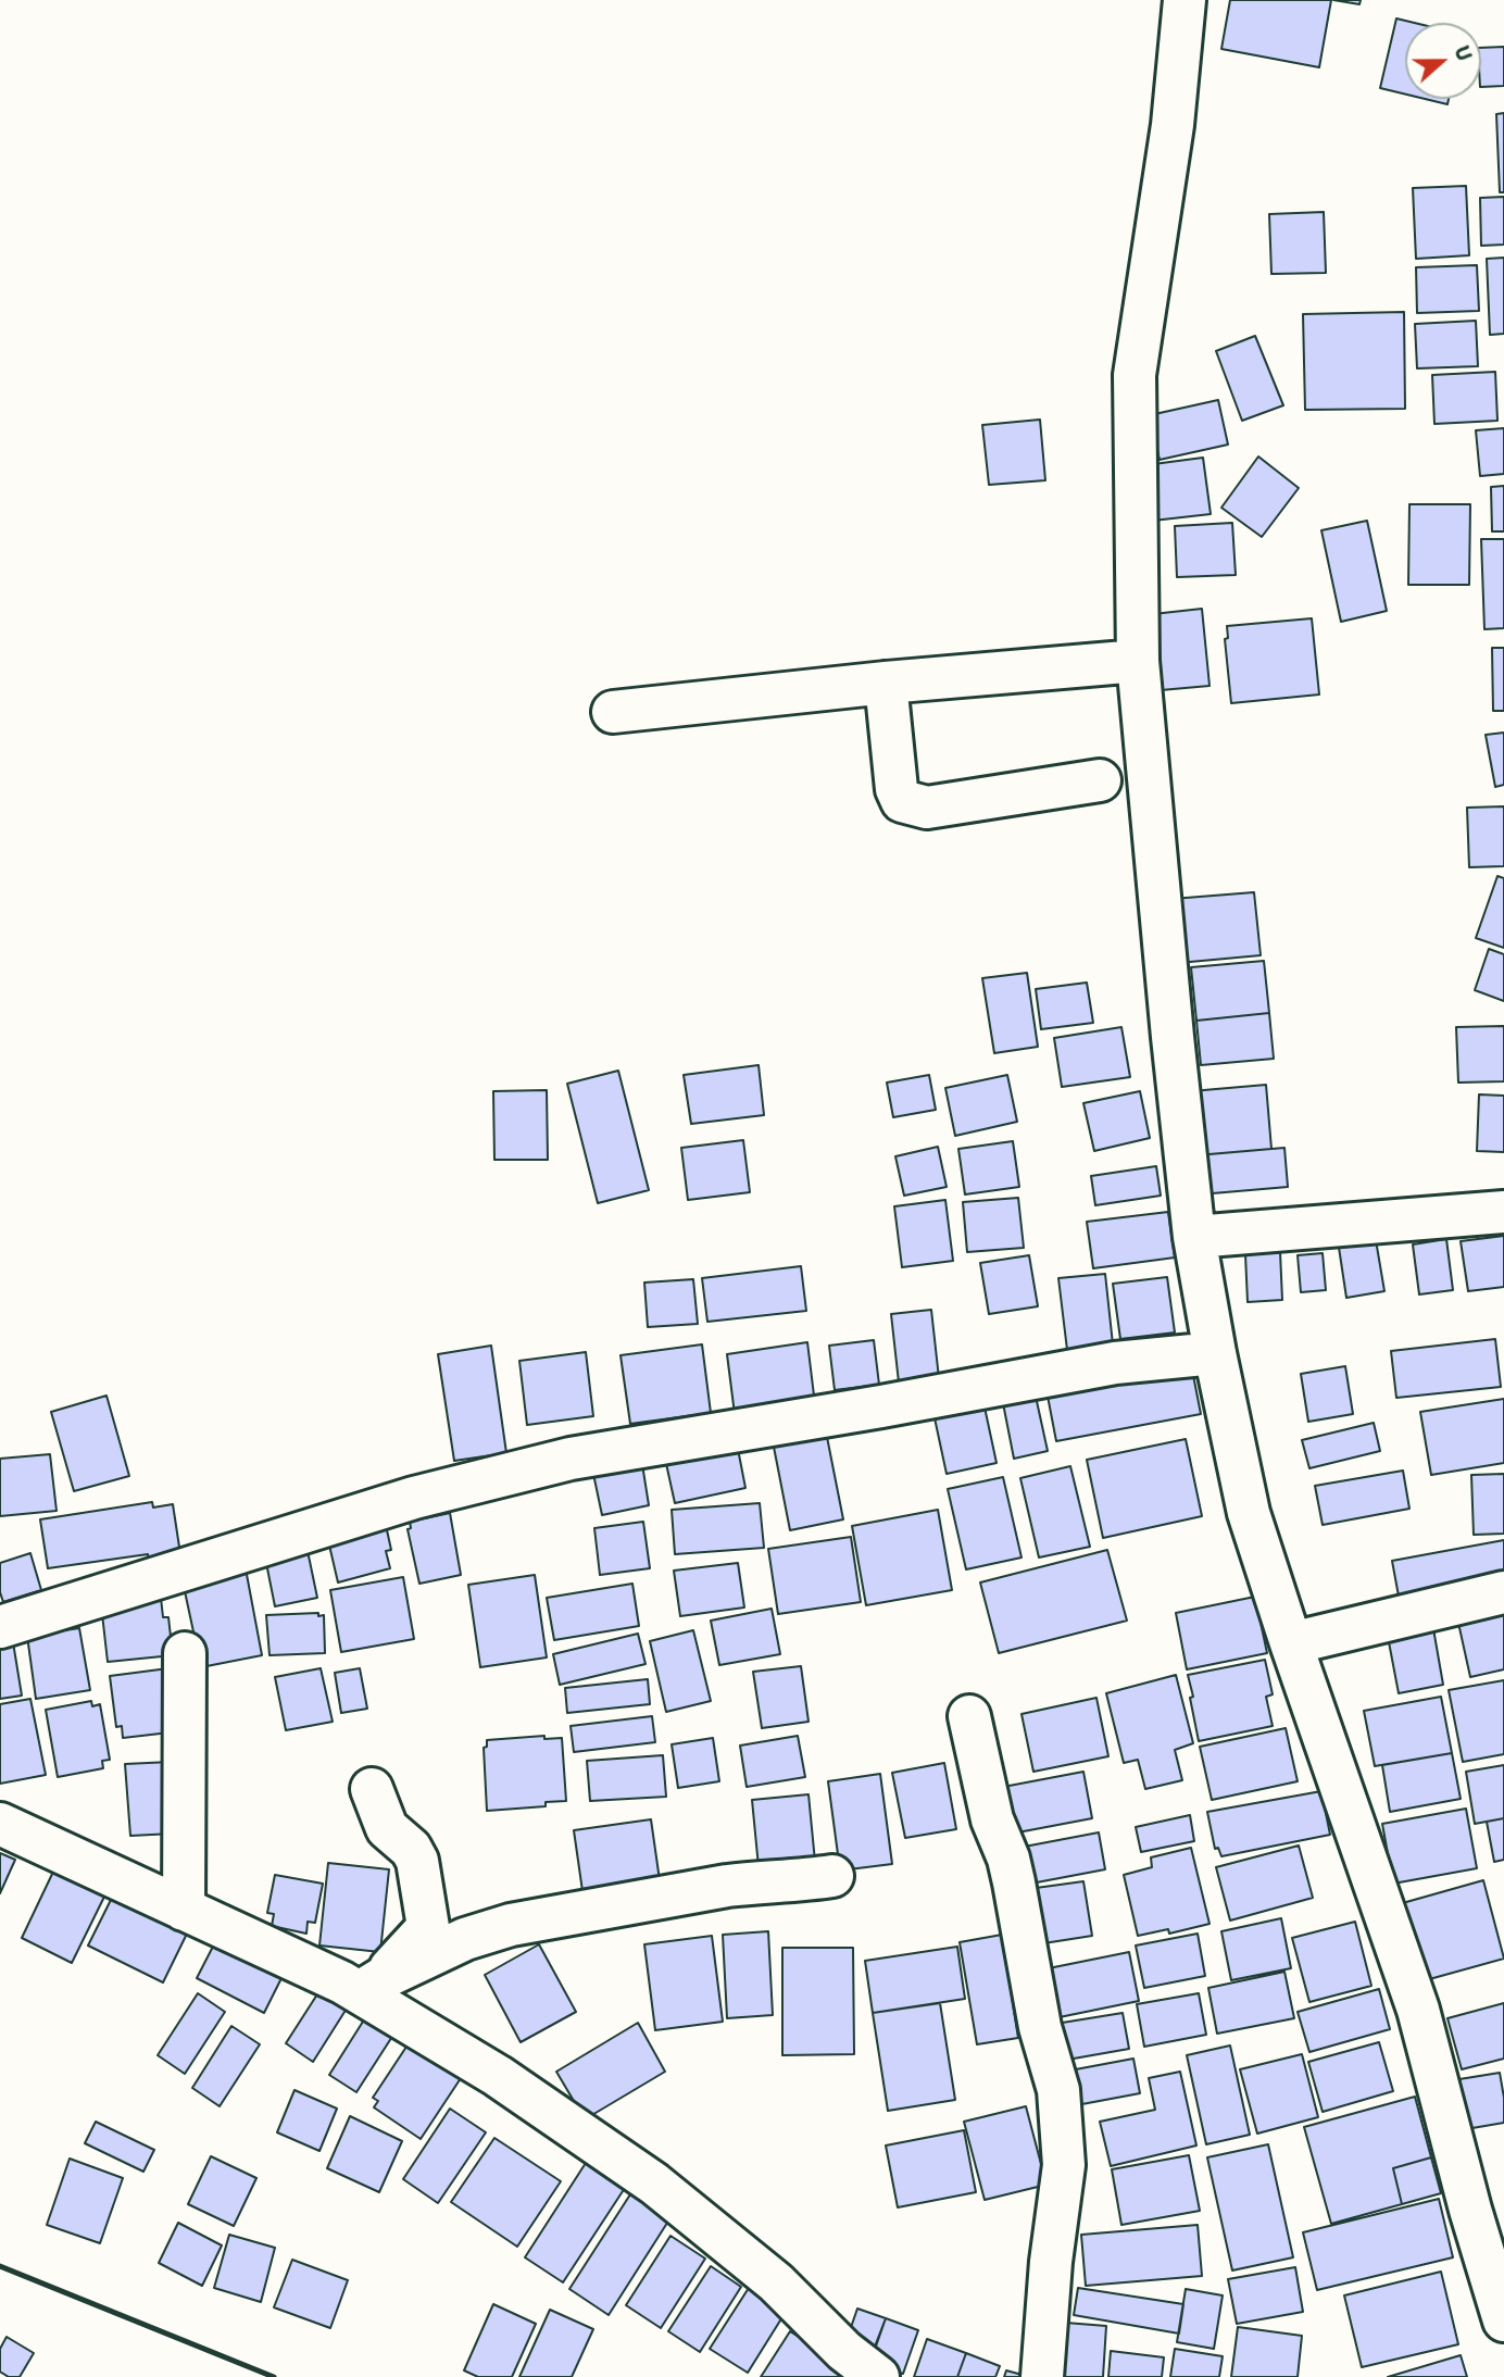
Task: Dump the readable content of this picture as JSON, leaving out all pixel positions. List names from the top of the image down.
{
  "north": "right"
}
